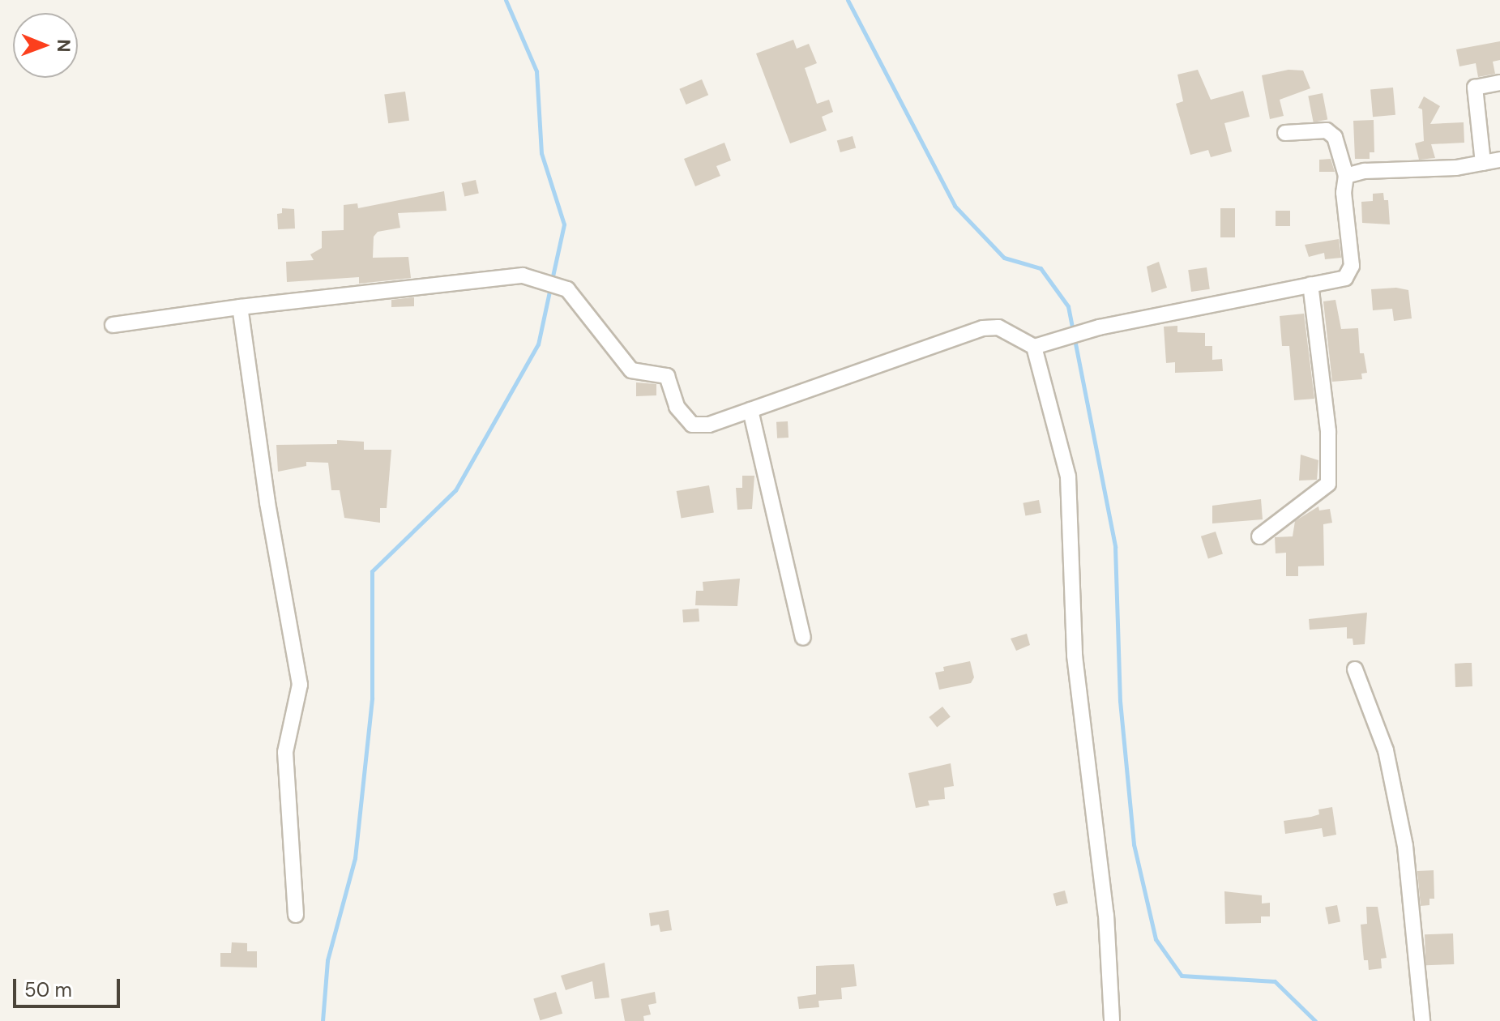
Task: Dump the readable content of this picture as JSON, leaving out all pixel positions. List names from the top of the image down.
{
  "scale_bar": "50 m",
  "north": "right"
}
